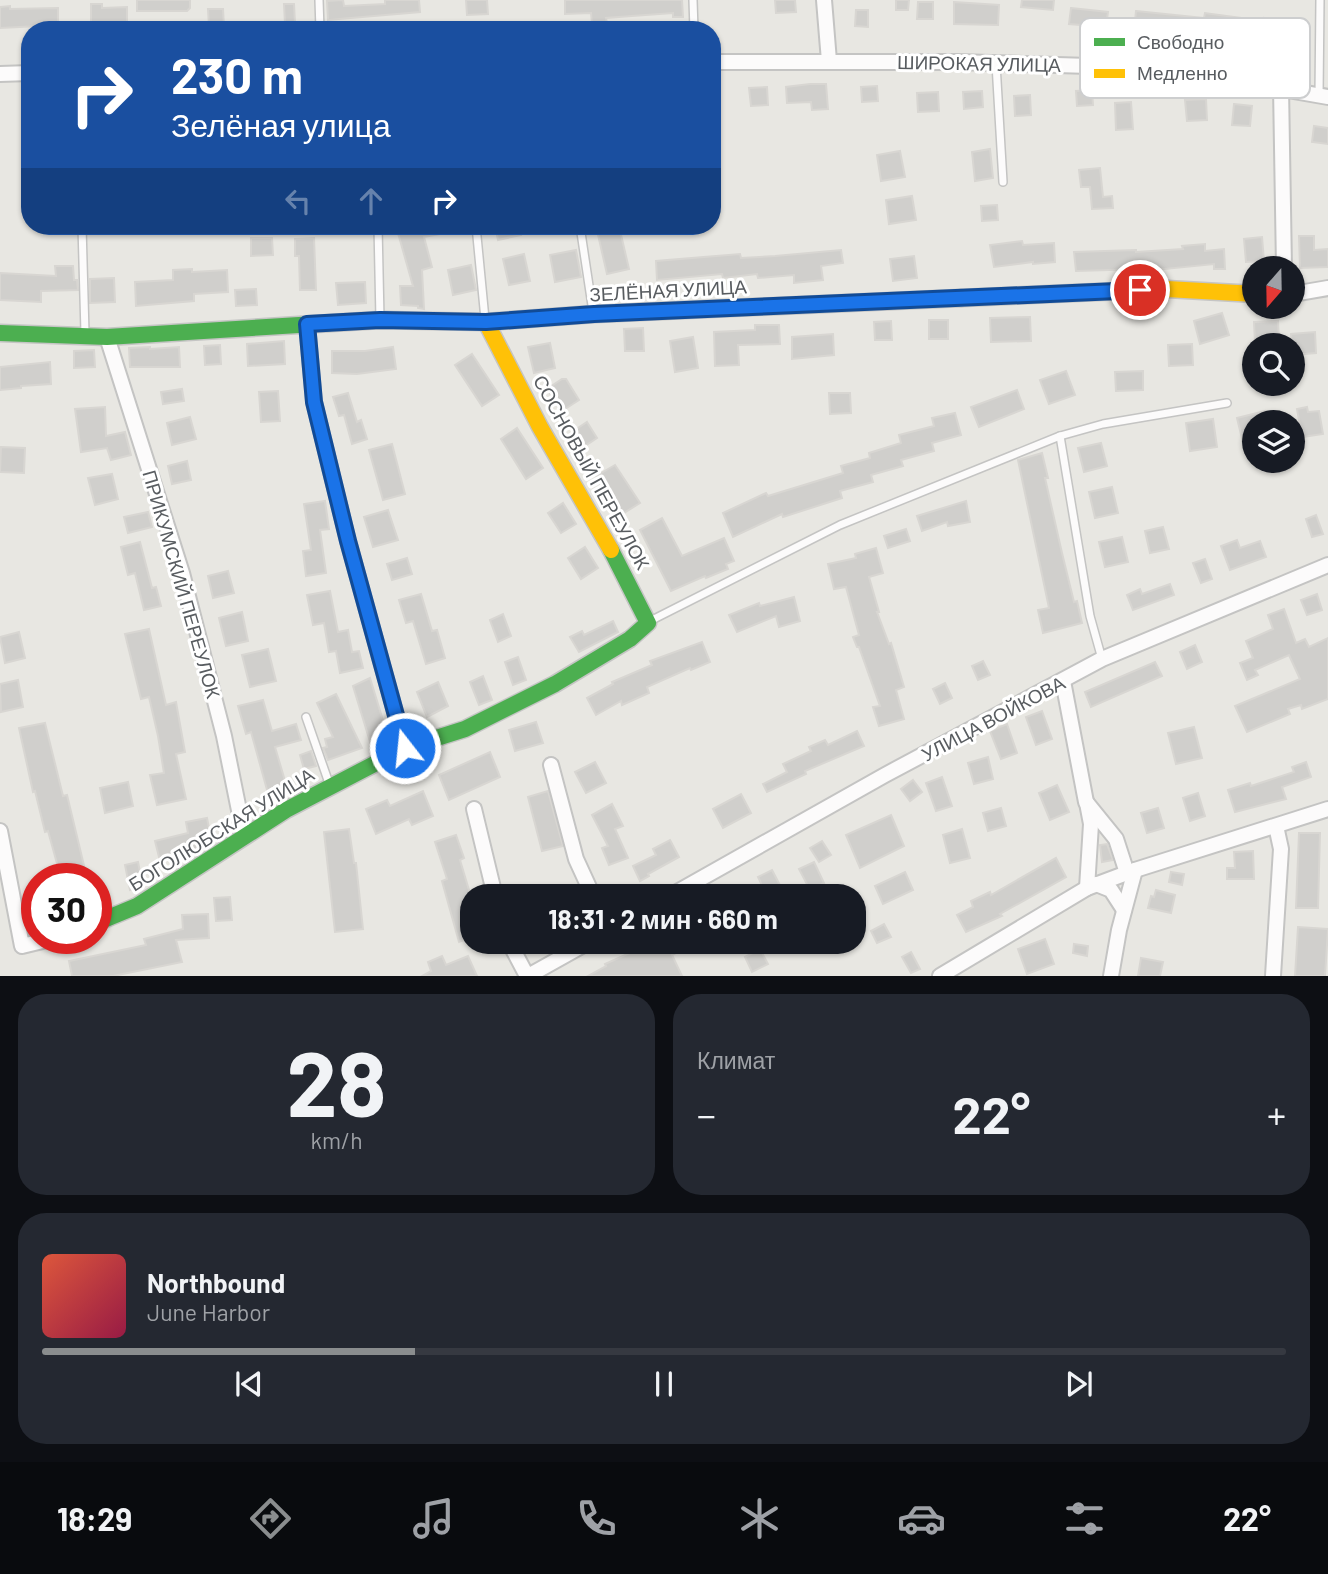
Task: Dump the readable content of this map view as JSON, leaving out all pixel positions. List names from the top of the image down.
{
  "streets": {
    "street": [
      "ШИРОКАЯ УЛИЦА",
      "ЗЕЛЁНАЯ УЛИЦА",
      "СОСНОВЫЙ ПЕРЕУЛОК",
      "ПРИКУМСКИЙ ПЕРЕУЛОК",
      "УЛИЦА ВОЙКОВА",
      "БОГОЛЮБСКАЯ УЛИЦА"
    ]
  },
  "crossings": [
    ["ЗЕЛЁНАЯ УЛИЦА", "СОСНОВЫЙ ПЕРЕУЛОК"],
    ["ЗЕЛЁНАЯ УЛИЦА", "ПРИКУМСКИЙ ПЕРЕУЛОК"],
    ["СОСНОВЫЙ ПЕРЕУЛОК", "БОГОЛЮБСКАЯ УЛИЦА"],
    ["ПРИКУМСКИЙ ПЕРЕУЛОК", "БОГОЛЮБСКАЯ УЛИЦА"]
  ],
  "legend": ["Свободно", "Медленно"],
  "north": "bottom",
  "page": {
    "turn": ["230 m", "Зелёная улица"],
    "limit": "30",
    "trip": "18:31 · 2 мин · 660 m",
    "tile": [
      ["28", "km/h"],
      "Климат"
    ],
    "heat": ["−", "22°", "+"],
    "song": ["Northbound", "June Harbor"],
    "tabs": ["18:29", "22°"]
  }
}
